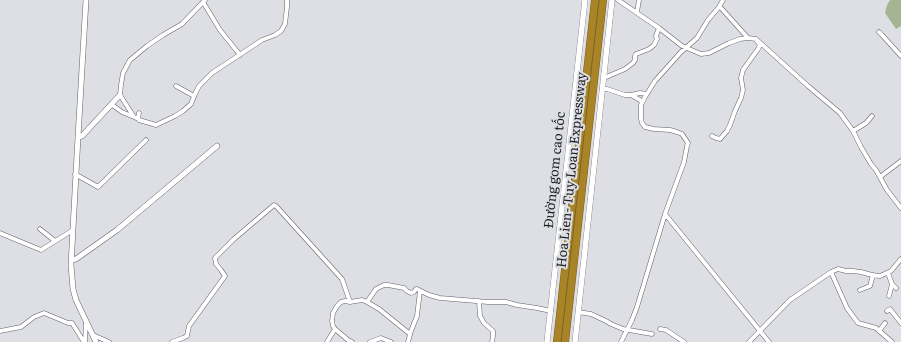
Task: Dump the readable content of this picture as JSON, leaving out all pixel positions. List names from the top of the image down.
{
  "streets": {
    "highway": ["Hoa Lien- Tuy Loan Expressway"],
    "main road": ["Đường gom cao tốc"]
  }
}
